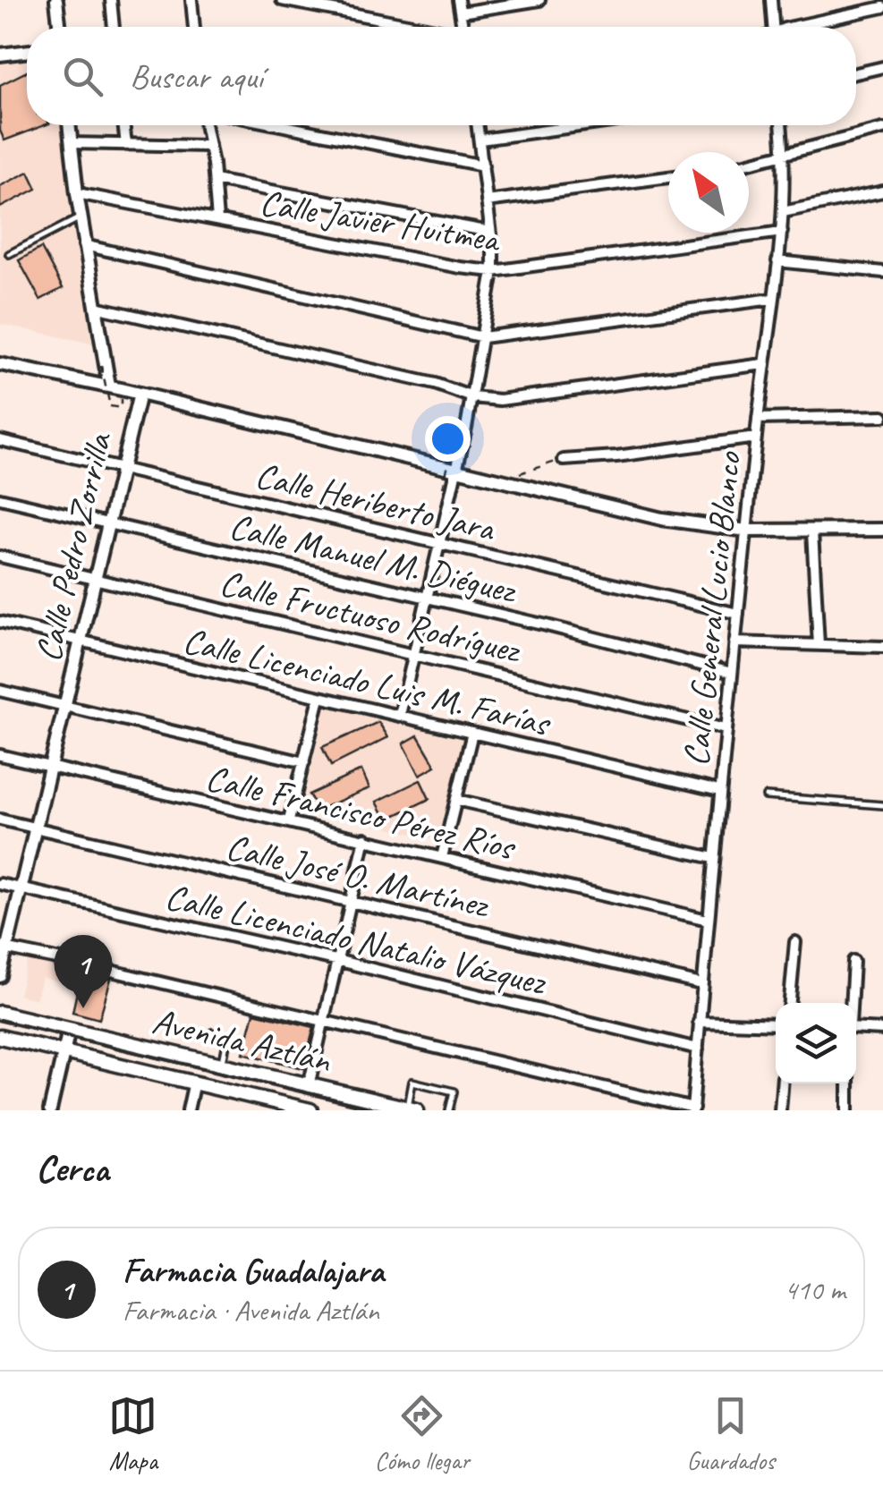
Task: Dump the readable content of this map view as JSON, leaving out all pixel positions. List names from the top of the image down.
{
  "streets": {
    "main road": ["Avenida Aztlán"],
    "street": [
      "Calle Javier Huitmea",
      "Calle Heriberto Jara",
      "Calle Pedro Zorrilla",
      "Calle Manuel M. Diéguez",
      "Calle General Lucio Blanco",
      "Calle Fructuoso Rodríguez",
      "Calle Licenciado Luis M. Farías",
      "Calle Francisco Pérez Ríos",
      "Calle José O. Martínez",
      "Calle Licenciado Natalio Vázquez"
    ]
  },
  "crossings": [
    ["Calle Javier Huitmea", "Calle General Lucio Blanco"],
    ["Calle Heriberto Jara", "Calle Pedro Zorrilla"],
    ["Calle Heriberto Jara", "Calle General Lucio Blanco"],
    ["Calle Pedro Zorrilla", "Calle Manuel M. Diéguez"],
    ["Calle Pedro Zorrilla", "Calle Fructuoso Rodríguez"],
    ["Calle Pedro Zorrilla", "Calle Licenciado Luis M. Farías"],
    ["Calle Pedro Zorrilla", "Calle Francisco Pérez Ríos"],
    ["Calle Pedro Zorrilla", "Calle José O. Martínez"],
    ["Calle Pedro Zorrilla", "Calle Licenciado Natalio Vázquez"],
    ["Calle Manuel M. Diéguez", "Calle General Lucio Blanco"],
    ["Calle General Lucio Blanco", "Calle Fructuoso Rodríguez"],
    ["Calle General Lucio Blanco", "Calle Licenciado Luis M. Farías"],
    ["Calle General Lucio Blanco", "Calle Francisco Pérez Ríos"],
    ["Calle General Lucio Blanco", "Calle José O. Martínez"],
    ["Calle General Lucio Blanco", "Calle Licenciado Natalio Vázquez"]
  ],
  "north": "top left",
  "page": {
    "search": "Buscar aquí",
    "pins": "1",
    "heading": "Cerca",
    "list": [
      {
        "mark": "1",
        "name": "Farmacia Guadalajara",
        "note": "Farmacia · Avenida Aztlán",
        "value": "410 m"
      }
    ],
    "nav": ["Mapa", "Cómo llegar", "Guardados"]
  }
}
